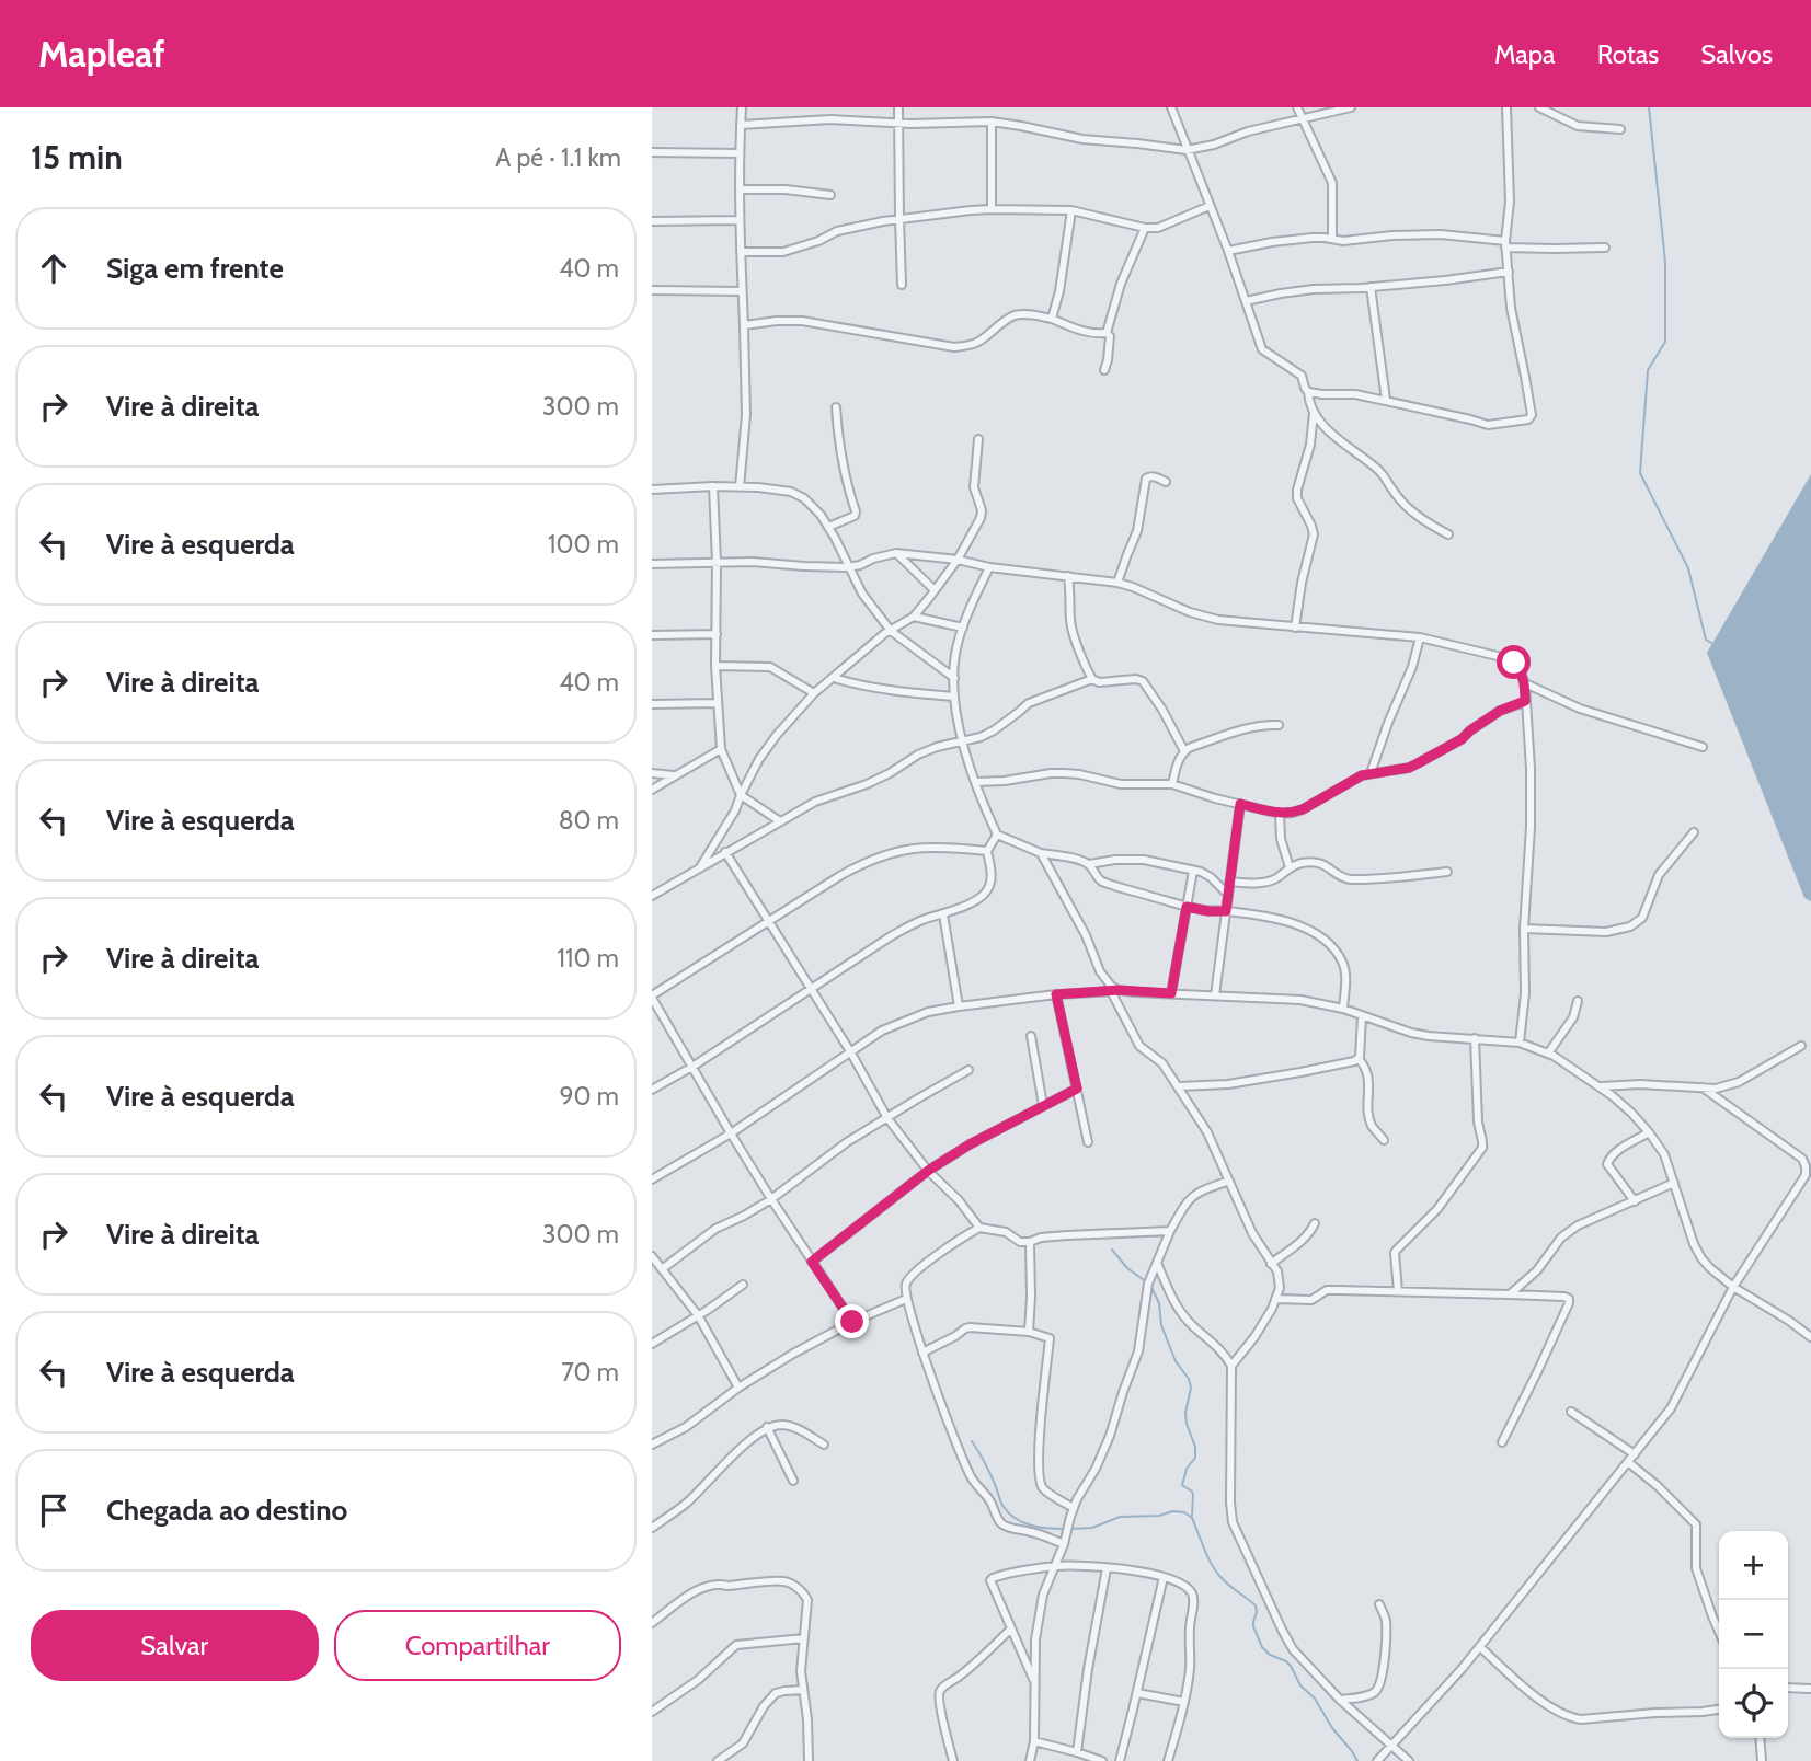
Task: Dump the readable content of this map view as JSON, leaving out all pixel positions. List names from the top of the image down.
{
  "page": {
    "header": "Mapleaf",
    "nav": ["Mapa", "Rotas", "Salvos"],
    "heading": ["15 min", "A pé · 1.1 km"],
    "list": [
      ["Siga em frente", "40 m"],
      ["Vire à direita", "300 m"],
      ["Vire à esquerda", "100 m"],
      ["Vire à direita", "40 m"],
      ["Vire à esquerda", "80 m"],
      ["Vire à direita", "110 m"],
      ["Vire à esquerda", "90 m"],
      ["Vire à direita", "300 m"],
      ["Vire à esquerda", "70 m"],
      "Chegada ao destino"
    ],
    "map_buttons": ["+", "−"],
    "buttons": ["Salvar", "Compartilhar"]
  }
}
